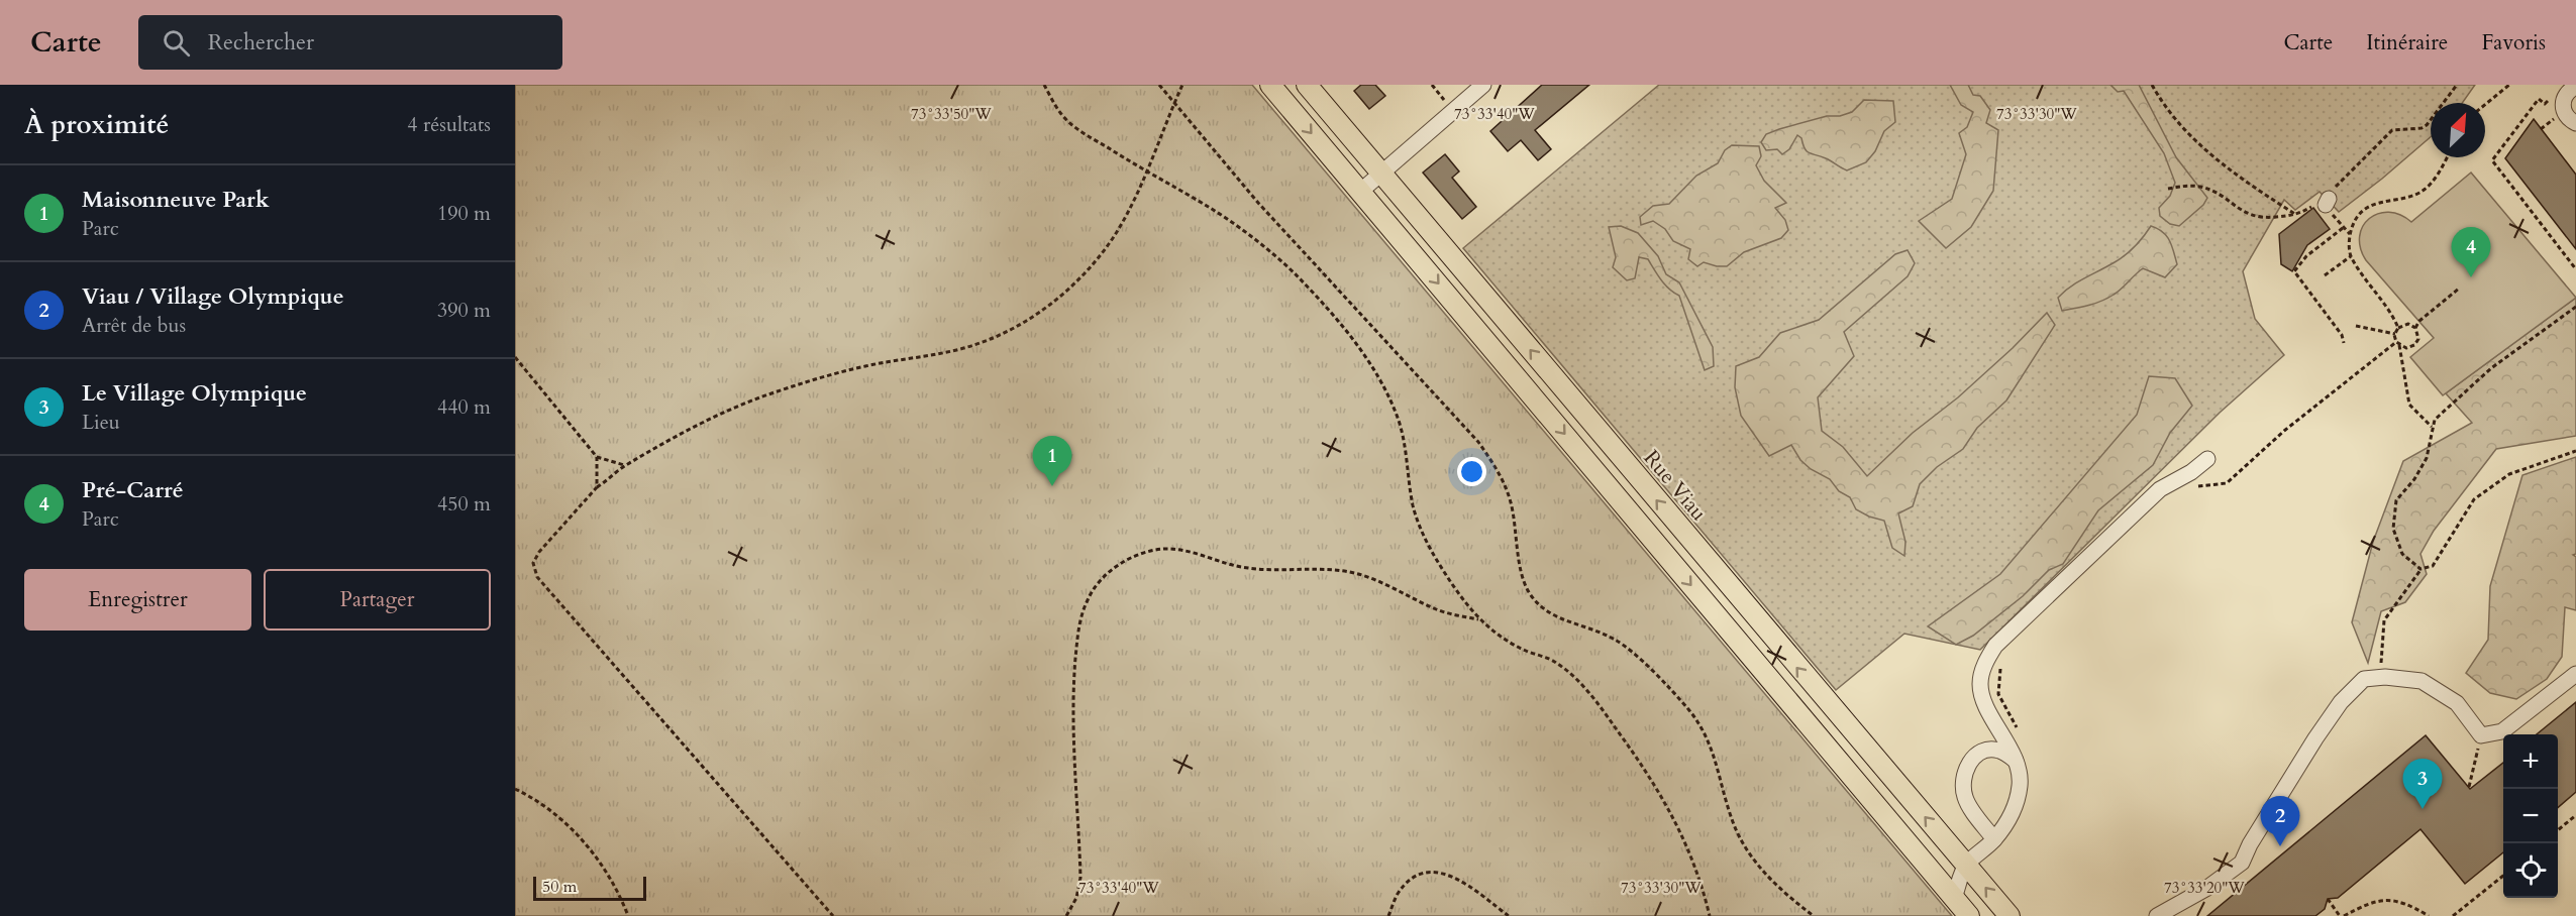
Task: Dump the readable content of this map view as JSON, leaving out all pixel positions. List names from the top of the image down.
{
  "streets": {
    "main road": ["Rue Viau"]
  },
  "scale_bar": "50 m",
  "north": "top right",
  "page": {
    "header": "Carte",
    "search": "Rechercher",
    "nav": ["Carte", "Itinéraire", "Favoris"],
    "heading": ["À proximité", "4 résultats"],
    "list": [
      {
        "mark": "1",
        "name": "Maisonneuve Park",
        "note": "Parc",
        "value": "190 m"
      },
      {
        "mark": "2",
        "name": "Viau / Village Olympique",
        "note": "Arrêt de bus",
        "value": "390 m"
      },
      {
        "mark": "3",
        "name": "Le Village Olympique",
        "note": "Lieu",
        "value": "440 m"
      },
      {
        "mark": "4",
        "name": "Pré-Carré",
        "note": "Parc",
        "value": "450 m"
      }
    ],
    "pins": [
      "4",
      "1",
      "3",
      "2"
    ],
    "buttons": ["Enregistrer", "Partager"],
    "map_buttons": ["+", "−"],
    "scale": "50 m"
  },
  "coordinates": [
    "73°33'50\"W",
    "73°33'40\"W",
    "73°33'30\"W",
    "73°33'20\"W"
  ]
}
